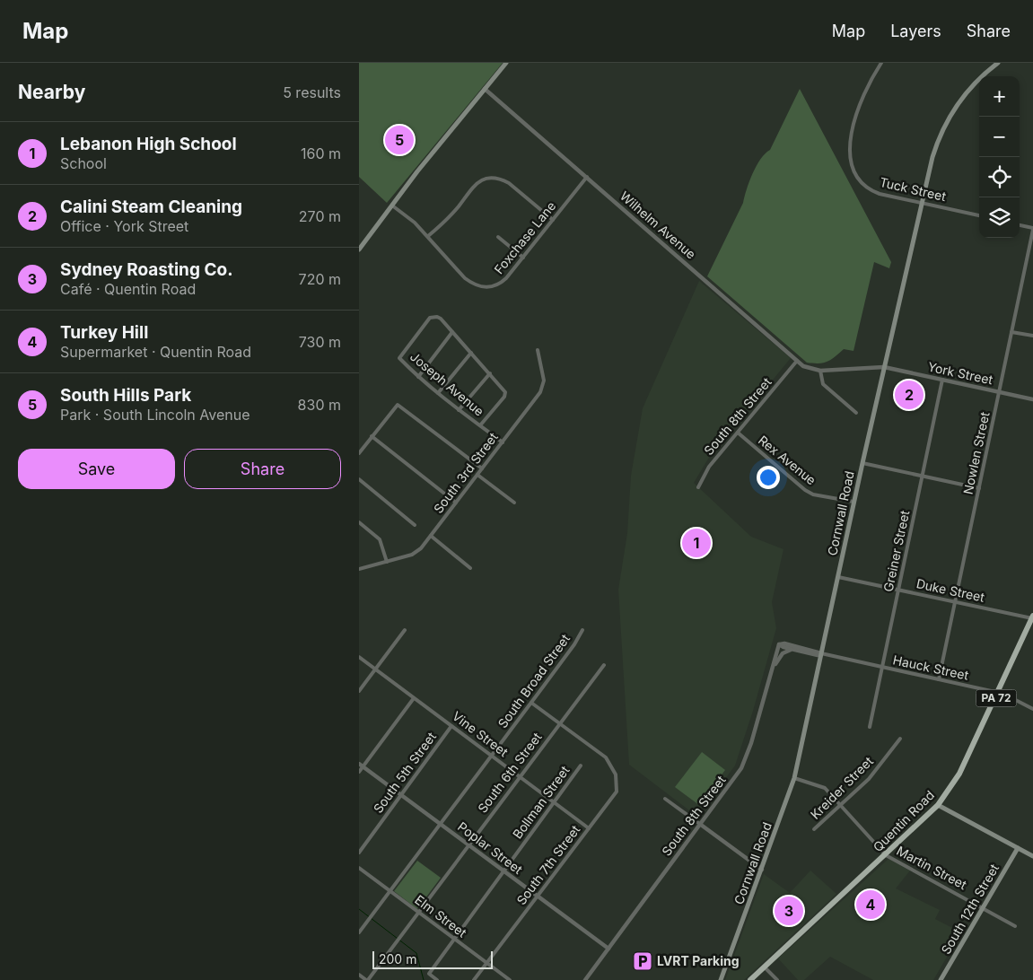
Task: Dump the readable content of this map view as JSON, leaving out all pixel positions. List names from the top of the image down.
{
  "streets": {
    "highway": ["PA 72", "Quentin Road"],
    "main road": ["Cornwall Road", "South 12th Street"],
    "street": [
      "Tuck Street",
      "Wilhelm Avenue",
      "Foxchase Lane",
      "York Street",
      "Joseph Avenue",
      "South 8th Street",
      "Nowlen Street",
      "Rex Avenue",
      "South 3rd Street",
      "Greiner Street",
      "Duke Street",
      "Hauck Street",
      "South Broad Street",
      "Vine Street",
      "South 5th Street",
      "South 6th Street",
      "Kreider Street",
      "Bollman Street",
      "Poplar Street",
      "South 7th Street",
      "Martin Street",
      "Elm Street"
    ]
  },
  "crossings": [
    ["Tuck Street", "Cornwall Road"],
    ["Wilhelm Avenue", "Foxchase Lane"],
    ["Wilhelm Avenue", "York Street"],
    ["Wilhelm Avenue", "South 8th Street"],
    ["Wilhelm Avenue", "Cornwall Road"],
    ["York Street", "Nowlen Street"],
    ["York Street", "Cornwall Road"],
    ["York Street", "Greiner Street"],
    ["Joseph Avenue", "South 3rd Street"],
    ["South 8th Street", "Rex Avenue"],
    ["South 8th Street", "Hauck Street"],
    ["South 8th Street", "Poplar Street"],
    ["Nowlen Street", "Duke Street"],
    ["Nowlen Street", "Hauck Street"],
    ["Rex Avenue", "Cornwall Road"],
    ["Cornwall Road", "Duke Street"],
    ["Cornwall Road", "Hauck Street"],
    ["Greiner Street", "Duke Street"],
    ["Greiner Street", "Hauck Street"],
    ["Duke Street", "Quentin Road"],
    ["Hauck Street", "Quentin Road"],
    ["South Broad Street", "Vine Street"],
    ["South Broad Street", "Poplar Street"],
    ["South Broad Street", "Elm Street"],
    ["Vine Street", "South 5th Street"],
    ["Vine Street", "South 6th Street"],
    ["Vine Street", "Bollman Street"],
    ["Vine Street", "South 7th Street"],
    ["South 5th Street", "Poplar Street"],
    ["South 6th Street", "Poplar Street"],
    ["South 6th Street", "South 7th Street"],
    ["South 6th Street", "Elm Street"],
    ["Bollman Street", "Poplar Street"],
    ["Bollman Street", "Elm Street"],
    ["Quentin Road", "Martin Street"],
    ["Poplar Street", "South 7th Street"],
    ["South 7th Street", "Elm Street"],
    ["Martin Street", "South 12th Street"]
  ],
  "places": {
    "parking": ["LVRT Parking"]
  },
  "scale_bar": "200 m",
  "page": {
    "header": "Map",
    "nav": ["Map", "Layers", "Share"],
    "heading": ["Nearby", "5 results"],
    "map_buttons": ["+", "−"],
    "list": [
      {
        "mark": "1",
        "name": "Lebanon High School",
        "note": "School",
        "value": "160 m"
      },
      {
        "mark": "2",
        "name": "Calini Steam Cleaning",
        "note": "Office · York Street",
        "value": "270 m"
      },
      {
        "mark": "3",
        "name": "Sydney Roasting Co.",
        "note": "Café · Quentin Road",
        "value": "720 m"
      },
      {
        "mark": "4",
        "name": "Turkey Hill",
        "note": "Supermarket · Quentin Road",
        "value": "730 m"
      },
      {
        "mark": "5",
        "name": "South Hills Park",
        "note": "Park · South Lincoln Avenue",
        "value": "830 m"
      }
    ],
    "pins": [
      "5",
      "2",
      "1",
      "4",
      "3"
    ],
    "buttons": ["Save", "Share"],
    "scale": "200 m"
  }
}
